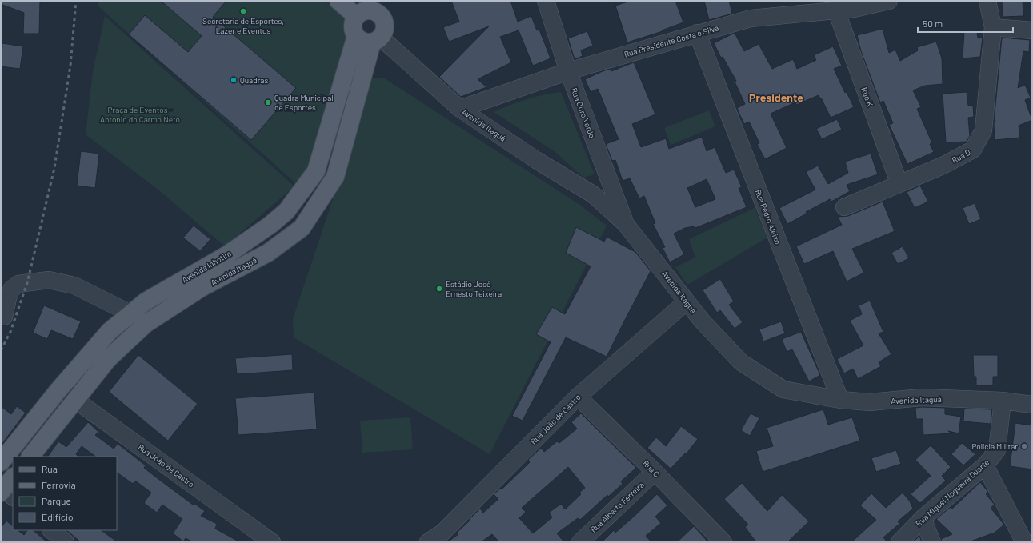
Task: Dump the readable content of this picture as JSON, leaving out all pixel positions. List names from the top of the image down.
{
  "streets": {
    "main road": ["Avenida Itaguá", "Avenida Inhotim"],
    "street": [
      "Rua Presidente Costa e Silva",
      "Rua K",
      "Rua Ouro Verde",
      "Rua D",
      "Rua Pedro Aleixo",
      "Rua João de Castro",
      "Rua C",
      "Rua Miguel Nogueira Duarte",
      "Rua Alberto Ferreira"
    ]
  },
  "crossings": [
    ["Rua Presidente Costa e Silva", "Rua K"],
    ["Rua Presidente Costa e Silva", "Rua Ouro Verde"],
    ["Rua Presidente Costa e Silva", "Avenida Itaguá"],
    ["Rua Presidente Costa e Silva", "Rua Pedro Aleixo"],
    ["Rua K", "Rua D"],
    ["Rua Ouro Verde", "Avenida Itaguá"],
    ["Avenida Itaguá", "Rua Pedro Aleixo"],
    ["Avenida Itaguá", "Avenida Inhotim"],
    ["Avenida Itaguá", "Rua João de Castro"],
    ["Avenida Itaguá", "Rua Miguel Nogueira Duarte"],
    ["Avenida Inhotim", "Rua João de Castro"],
    ["Rua João de Castro", "Rua C"],
    ["Rua C", "Rua Alberto Ferreira"]
  ],
  "districts": ["Presidente"],
  "parks": ["Praça de Eventos - Antonio do Carmo Neto"],
  "places": [
    "Secretaria de Esportes, Lazer e Eventos",
    "Quadras",
    "Quadra Municipal de Esportes",
    "Estádio José Ernesto Teixeira",
    "Polícia Militar"
  ],
  "legend": [
    "Rua",
    "Ferrovia",
    "Parque",
    "Edifício"
  ],
  "scale_bar": "50 m"
}
